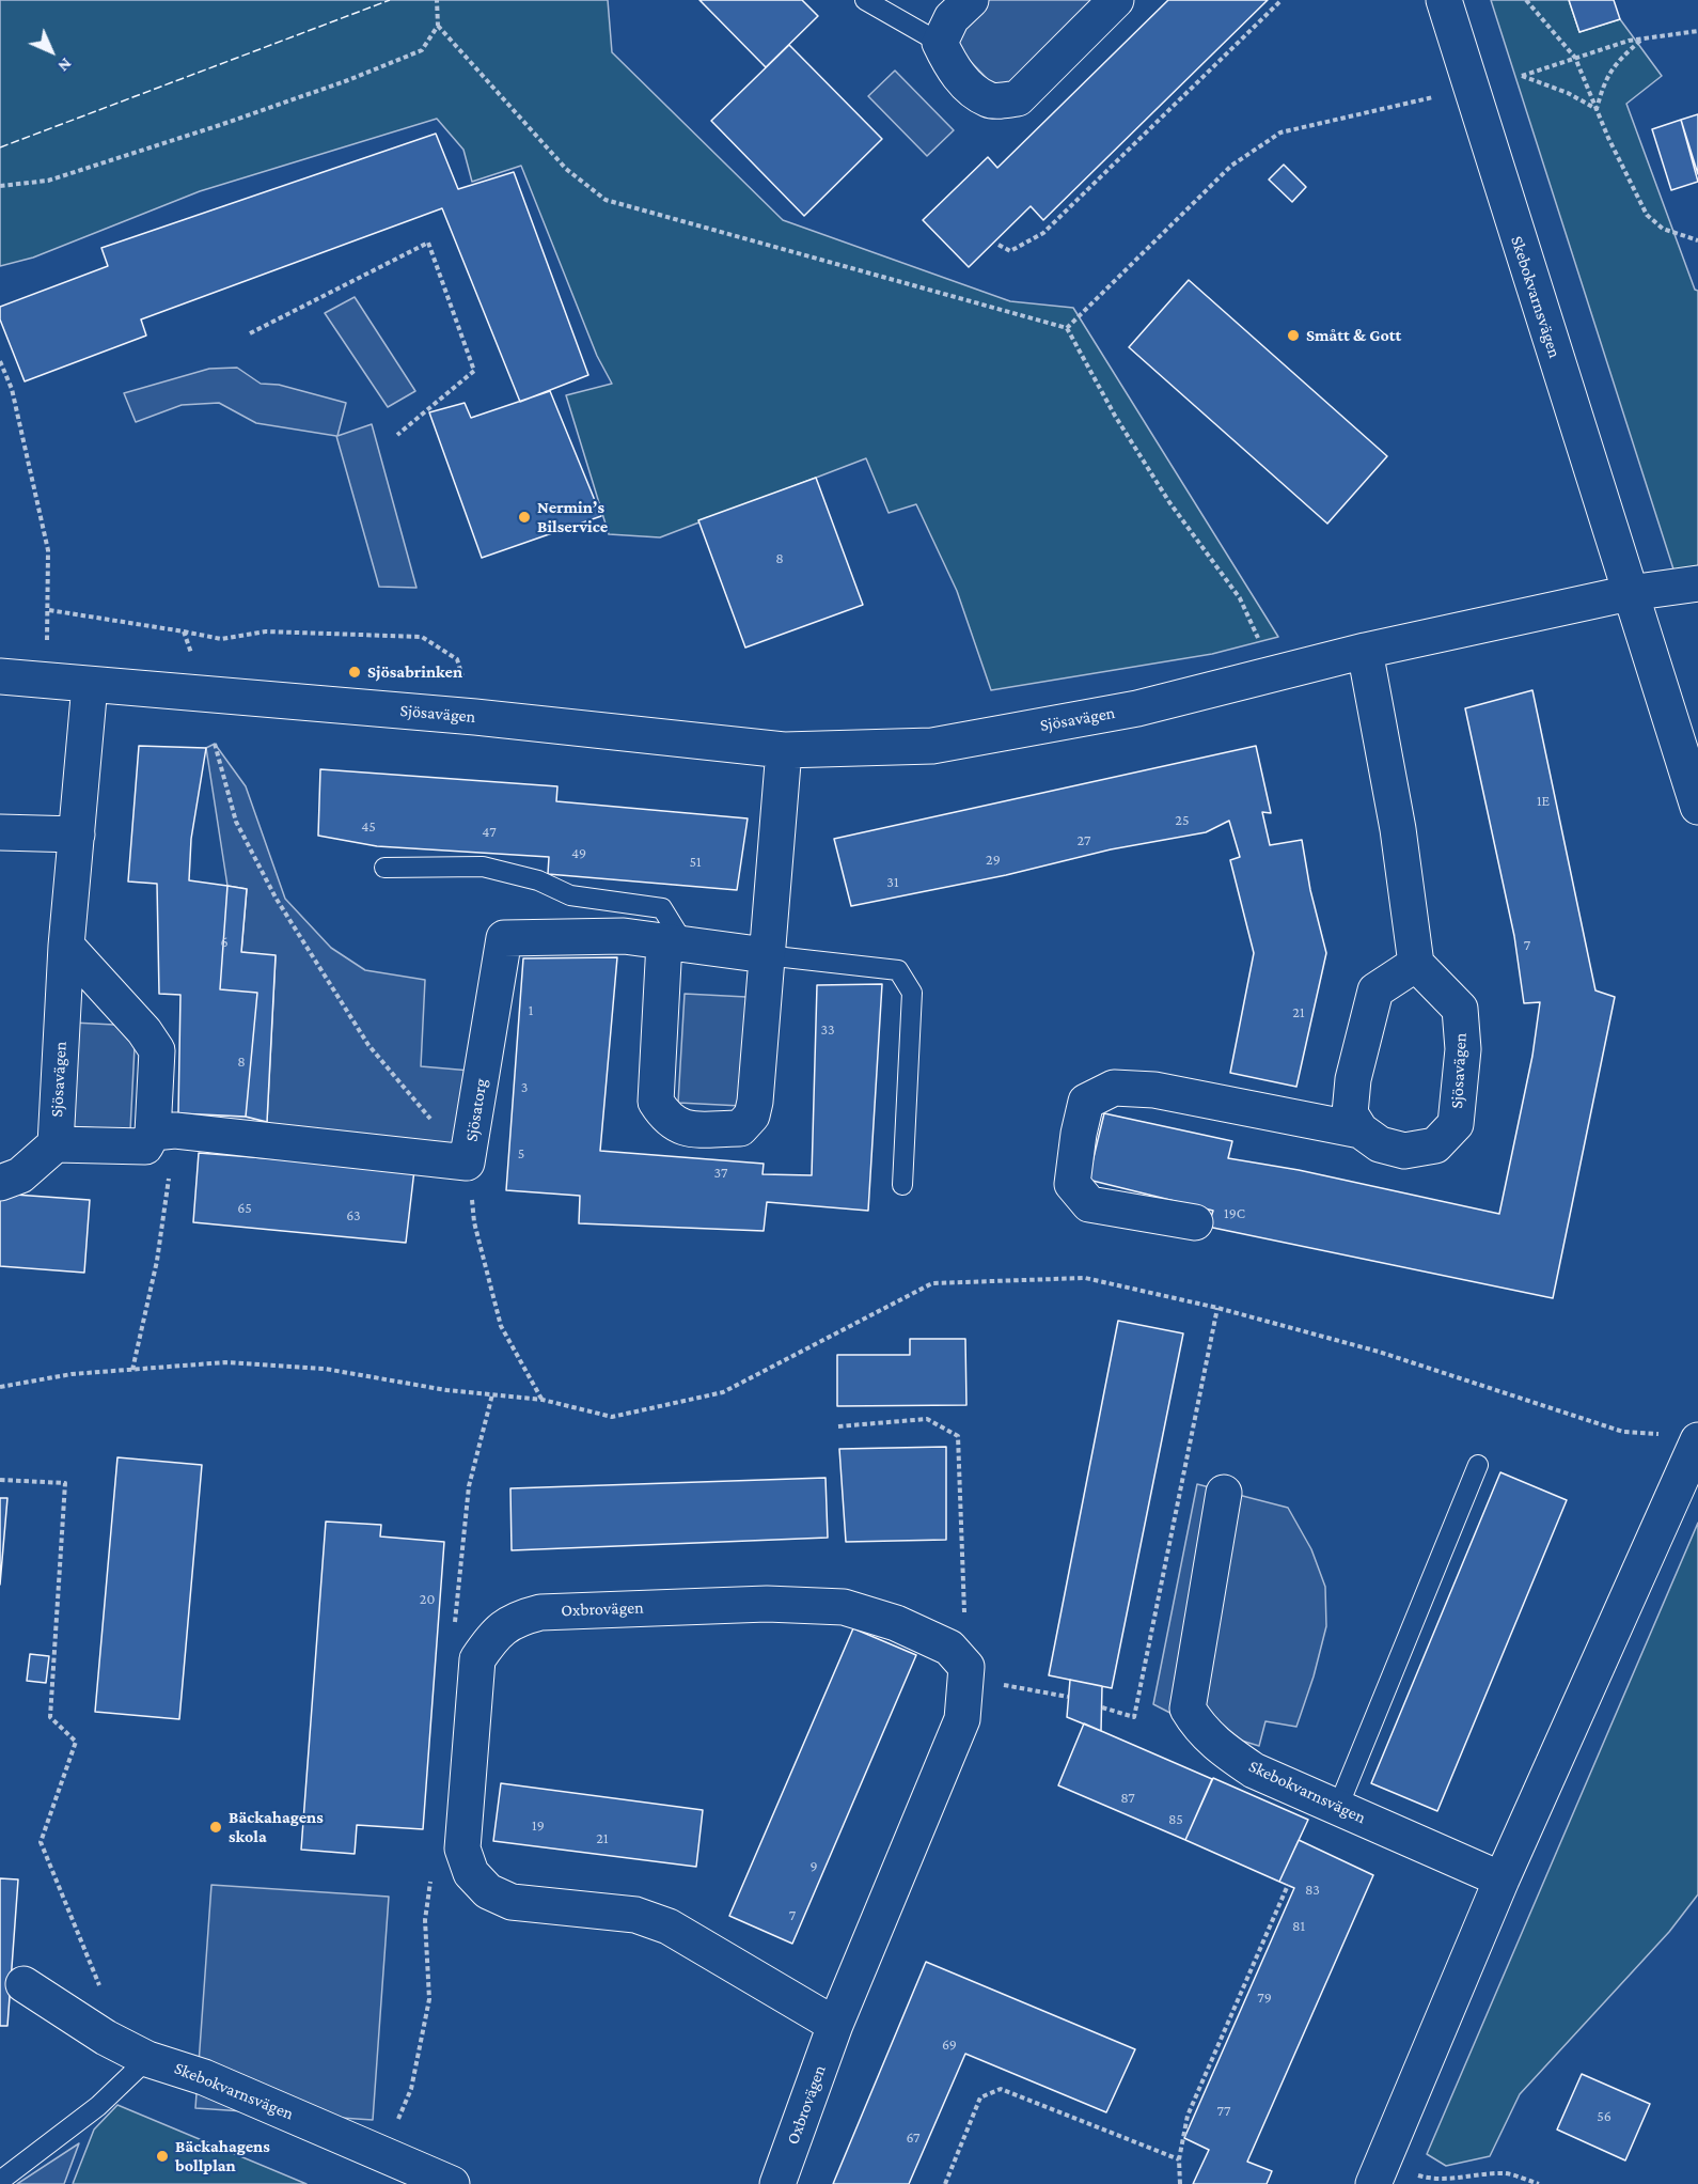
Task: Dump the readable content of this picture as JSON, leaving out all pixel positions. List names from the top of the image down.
{
  "streets": {
    "street": [
      "Skebokvarnsvägen",
      "Sjösavägen",
      "Sjösatorg",
      "Oxbrovägen"
    ]
  },
  "crossings": [
    ["Skebokvarnsvägen", "Sjösavägen"]
  ],
  "places": [
    "Smått & Gott",
    "Nermin’s Bilservice",
    "Sjösabrinken",
    "Bäckahagens skola",
    "Bäckahagens bollplan"
  ],
  "house_numbers": [
    "8",
    "1E",
    "25",
    "45",
    "47",
    "27",
    "49",
    "29",
    "51",
    "31",
    "6",
    "7",
    "1",
    "21",
    "33",
    "8",
    "3",
    "5",
    "37",
    "65",
    "19C",
    "63",
    "20",
    "87",
    "85",
    "19",
    "21",
    "9",
    "83",
    "7",
    "81",
    "79",
    "69",
    "77",
    "56",
    "67"
  ],
  "north": "bottom right"
}
